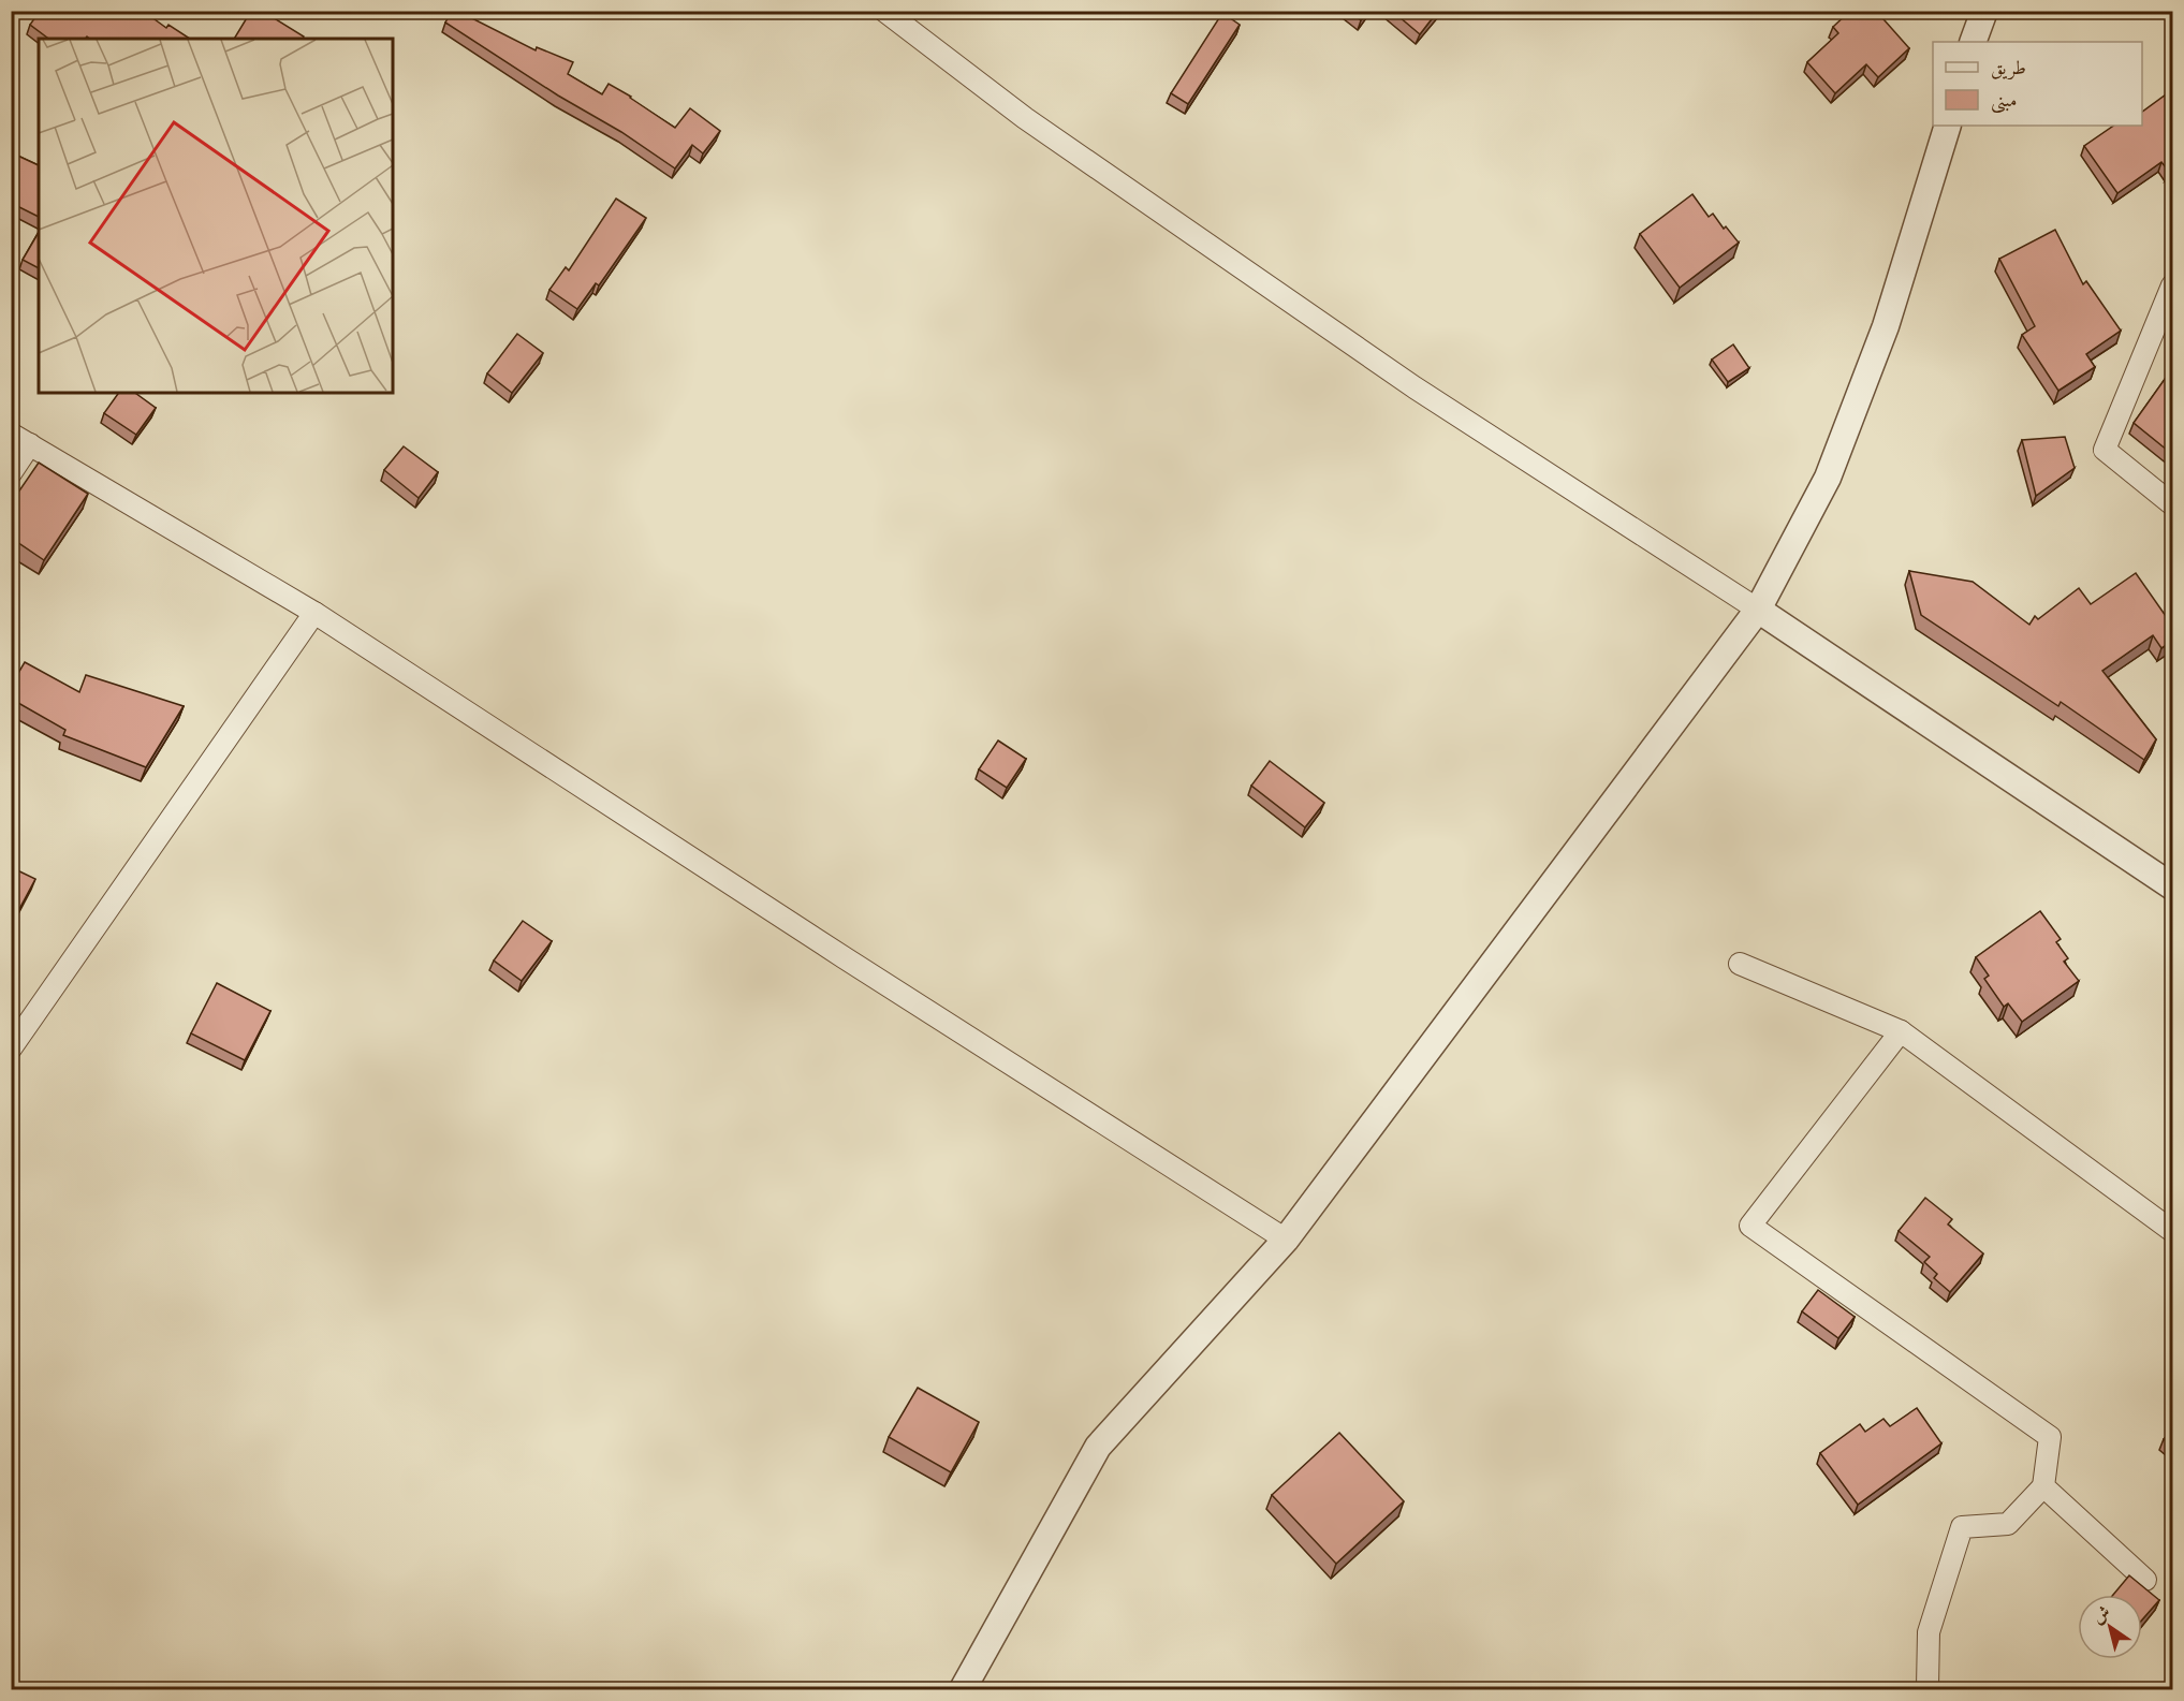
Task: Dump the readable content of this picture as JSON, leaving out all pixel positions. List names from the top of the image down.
{
  "legend": ["طريق", "مبنى"],
  "north": "top left"
}
